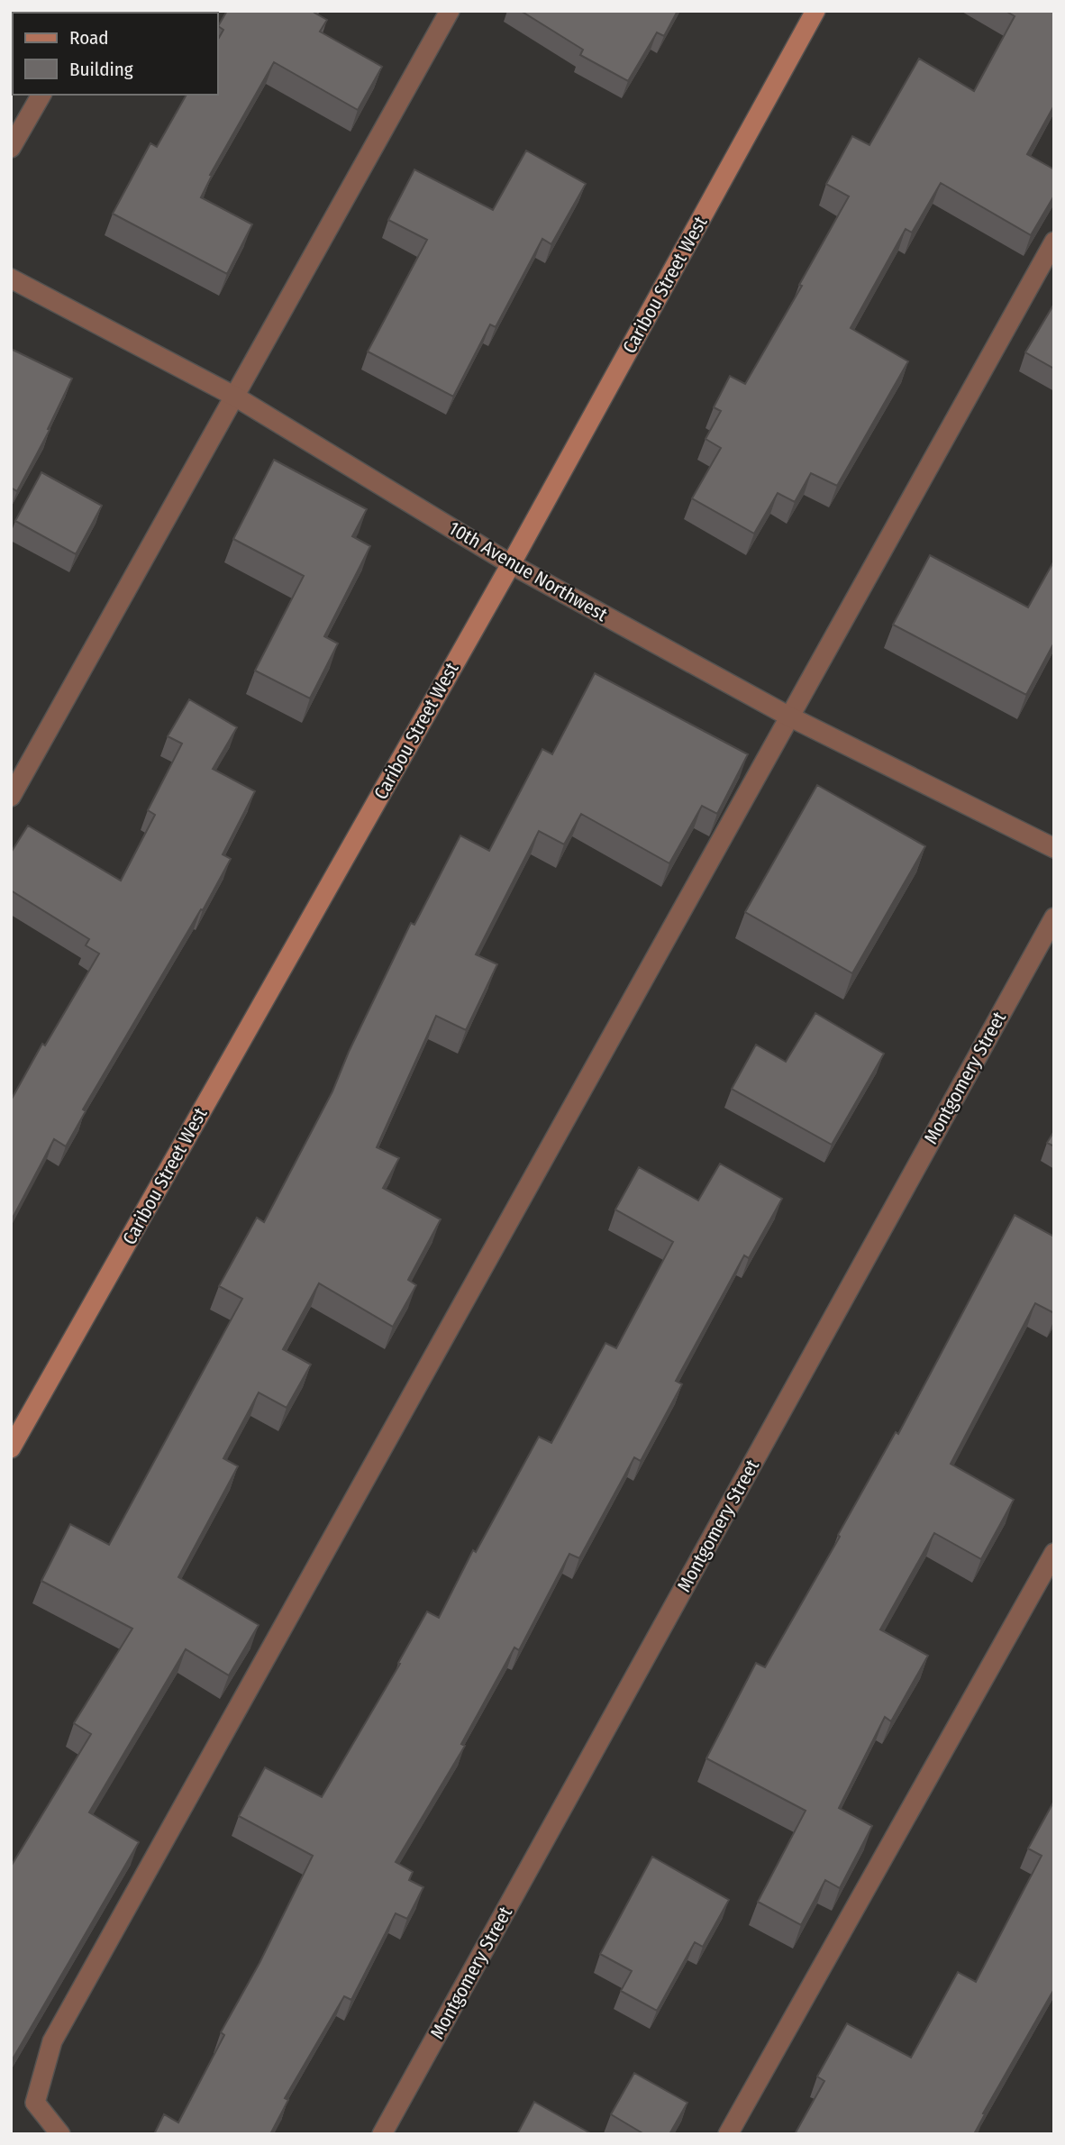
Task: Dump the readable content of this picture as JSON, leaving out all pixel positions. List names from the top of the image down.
{
  "streets": {
    "street": ["Caribou Street West", "10th Avenue Northwest", "Montgomery Street"]
  },
  "crossings": [
    ["Caribou Street West", "10th Avenue Northwest"]
  ],
  "legend": ["Road", "Building"]
}
